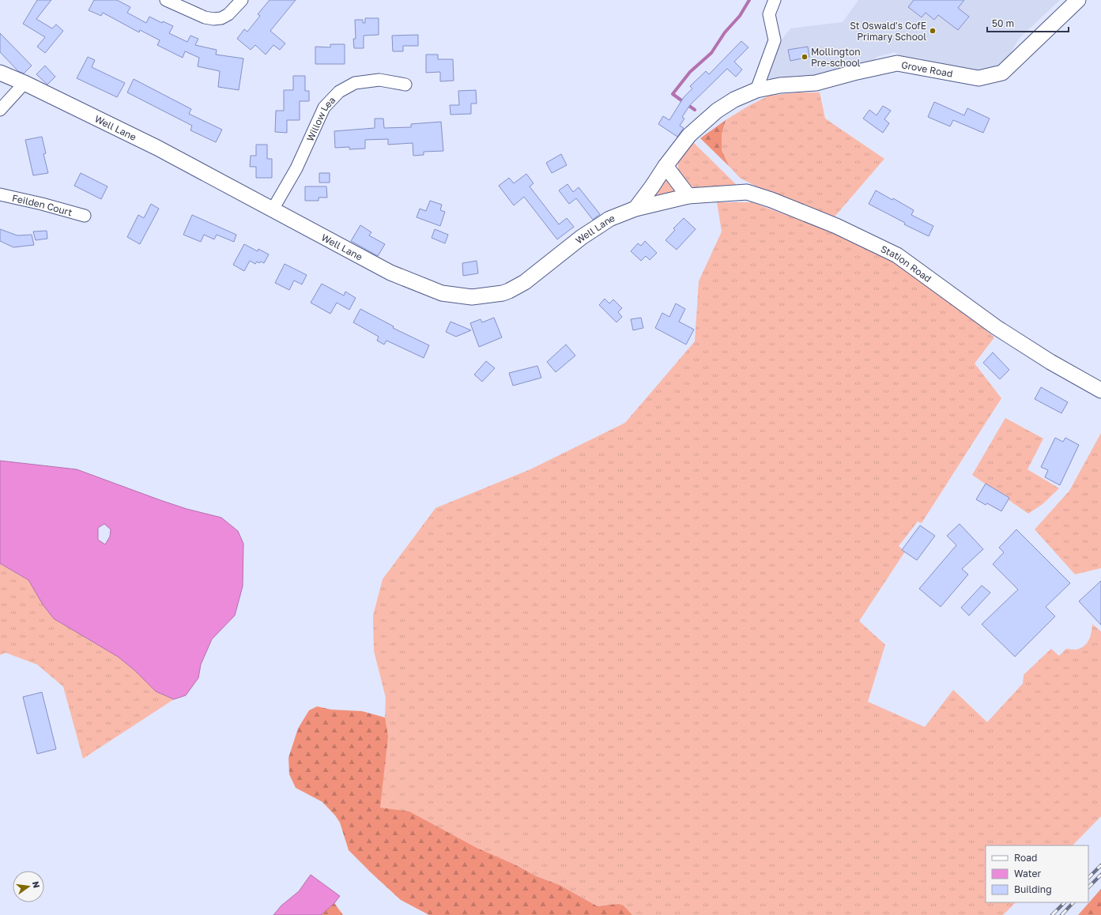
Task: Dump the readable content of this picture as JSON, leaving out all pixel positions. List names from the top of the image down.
{
  "streets": {
    "street": [
      "Grove Road",
      "Willow Lea",
      "Well Lane",
      "Feilden Court",
      "Station Road"
    ]
  },
  "crossings": [
    ["Grove Road", "Well Lane"],
    ["Willow Lea", "Well Lane"],
    ["Well Lane", "Station Road"]
  ],
  "places": ["St Oswald's CofE Primary School", "Mollington Pre-school"],
  "legend": ["Road", "Water", "Building"],
  "scale_bar": "50 m",
  "north": "right"
}
